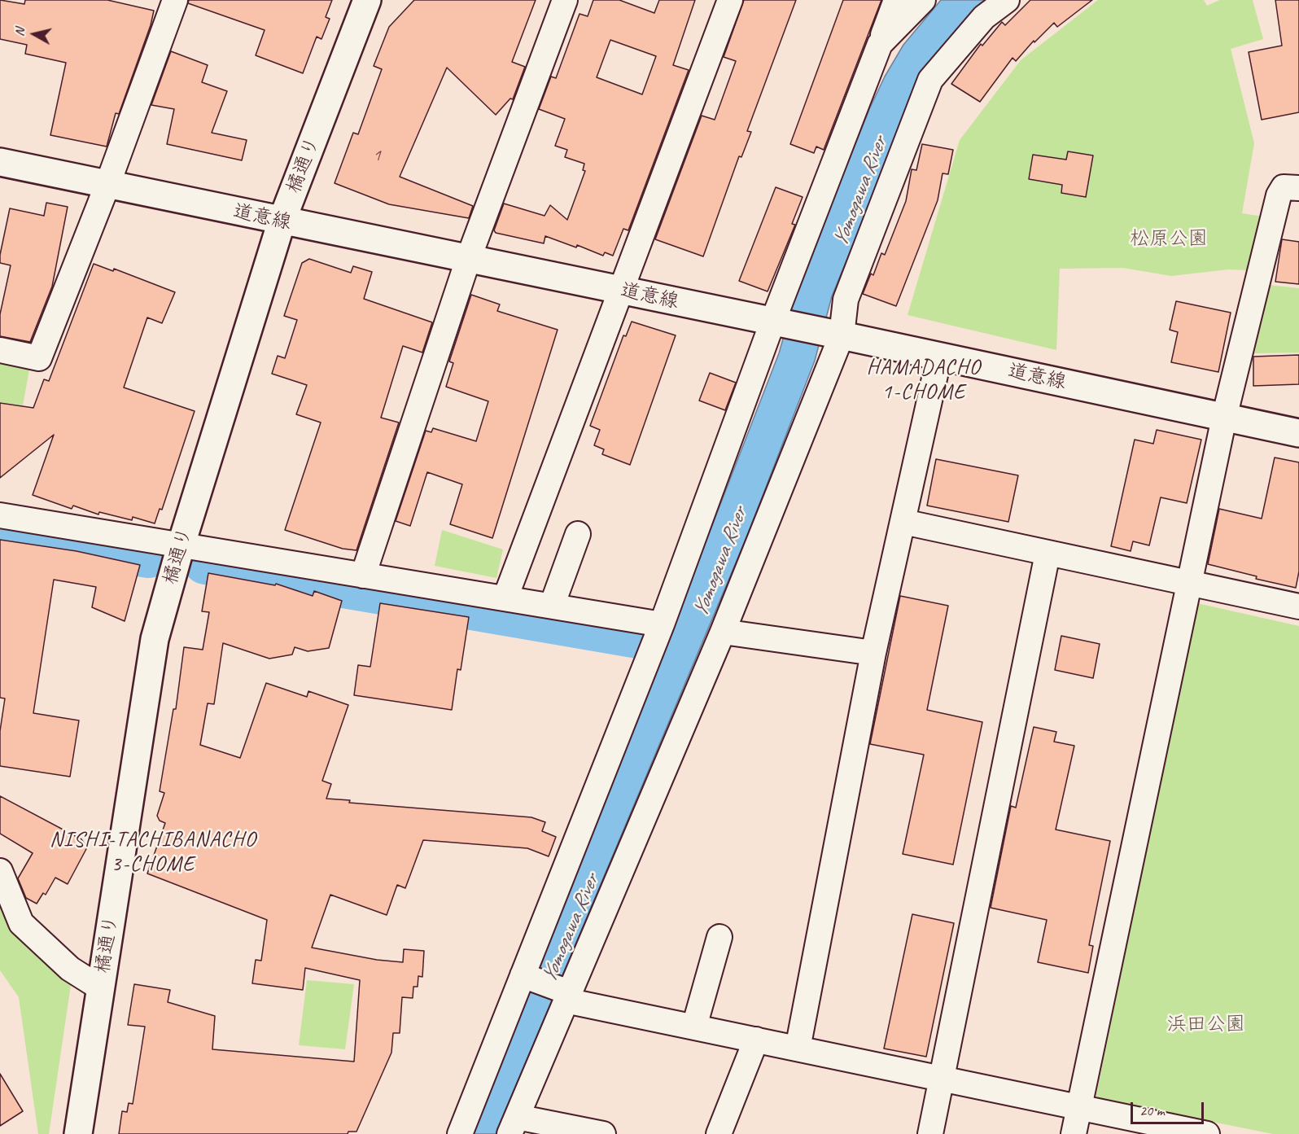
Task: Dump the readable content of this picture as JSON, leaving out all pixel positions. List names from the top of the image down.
{
  "streets": {
    "street": ["橘通り", "道意線"]
  },
  "crossings": [
    ["橘通り", "道意線"]
  ],
  "districts": ["HAMADACHO 1-CHOME", "NISHI-TACHIBANACHO 3-CHOME"],
  "water": ["Yomogawa River"],
  "parks": ["松原公園", "浜田公園"],
  "house_numbers": ["1"],
  "scale_bar": "20 m",
  "north": "left"
}
